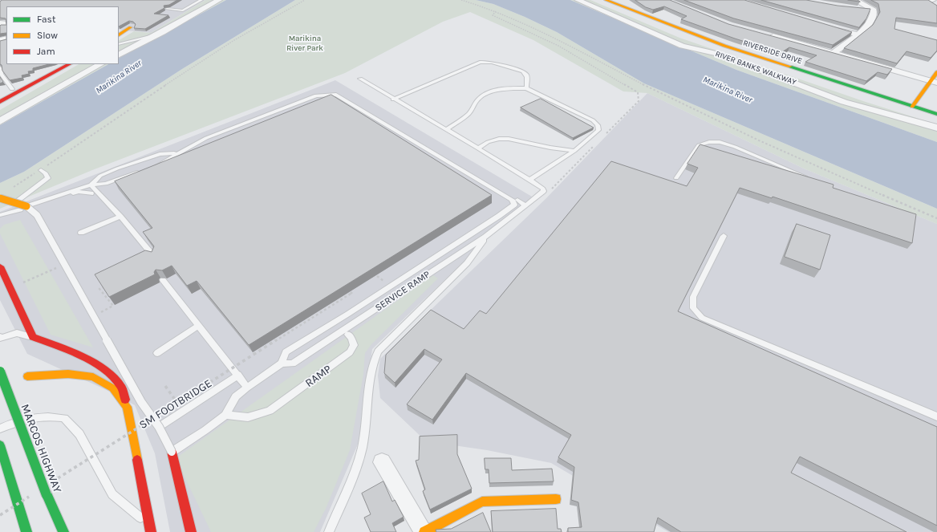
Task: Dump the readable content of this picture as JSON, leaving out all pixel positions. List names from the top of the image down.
{
  "streets": {
    "street": ["RIVERSIDE DRIVE", "RIVER BANKS WALKWAY", "MARCOS HIGHWAY"],
    "lane": ["SERVICE RAMP", "RAMP"],
    "path": ["SM FOOTBRIDGE"]
  },
  "water": ["Marikina River"],
  "parks": ["Marikina River Park"],
  "legend": ["Fast", "Slow", "Jam"]
}
